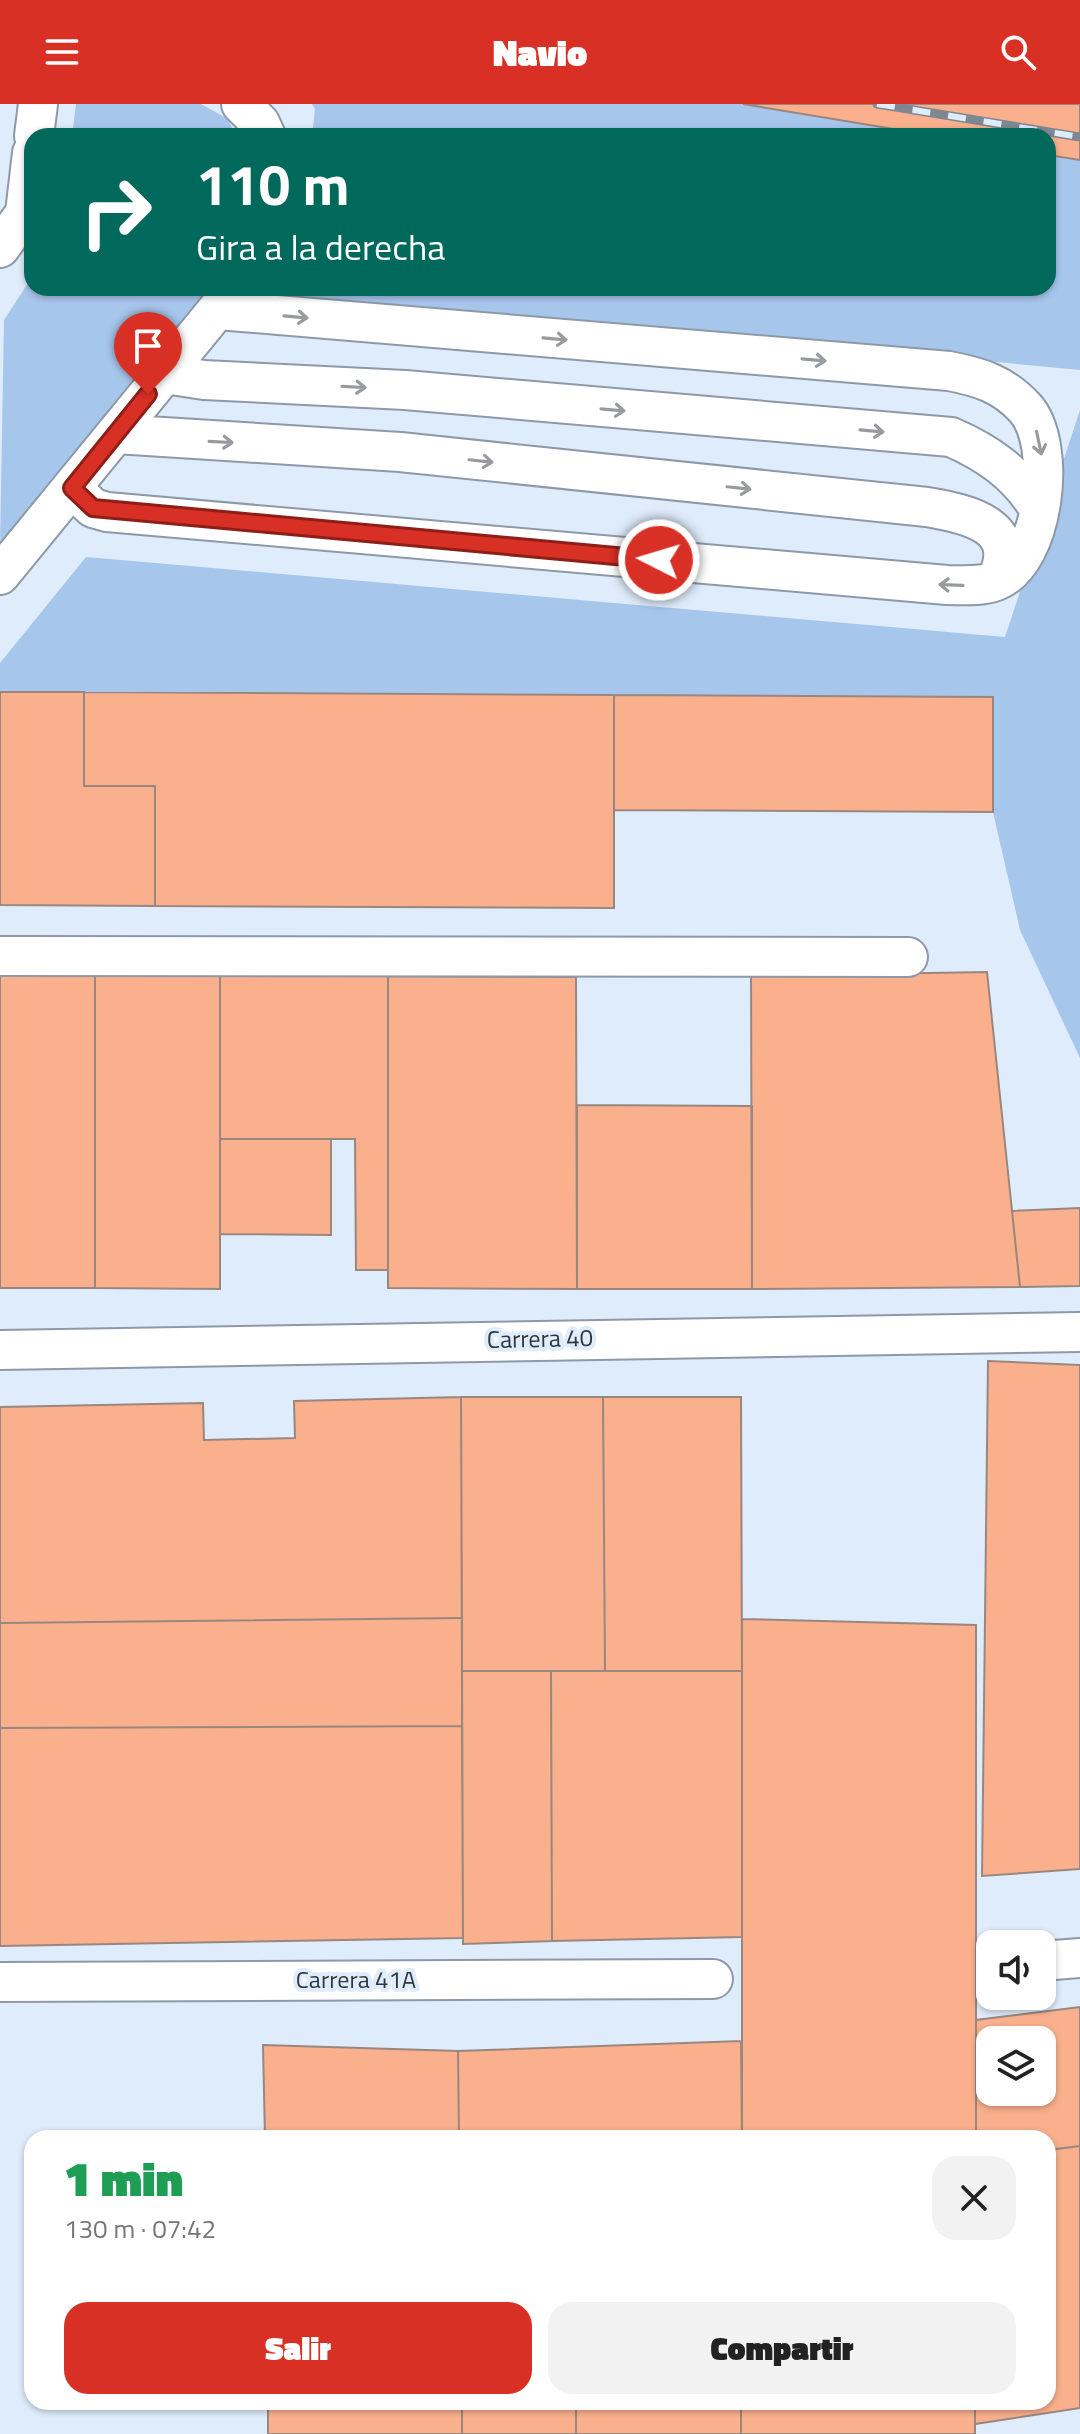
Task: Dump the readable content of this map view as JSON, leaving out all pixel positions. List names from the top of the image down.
{
  "streets": {
    "street": ["Carrera 40", "Carrera 41A"]
  },
  "page": {
    "header": "Navio",
    "turn": ["110 m", "Gira a la derecha"],
    "heading": ["1 min", "130 m · 07:42"],
    "buttons": ["Salir", "Compartir"]
  }
}
